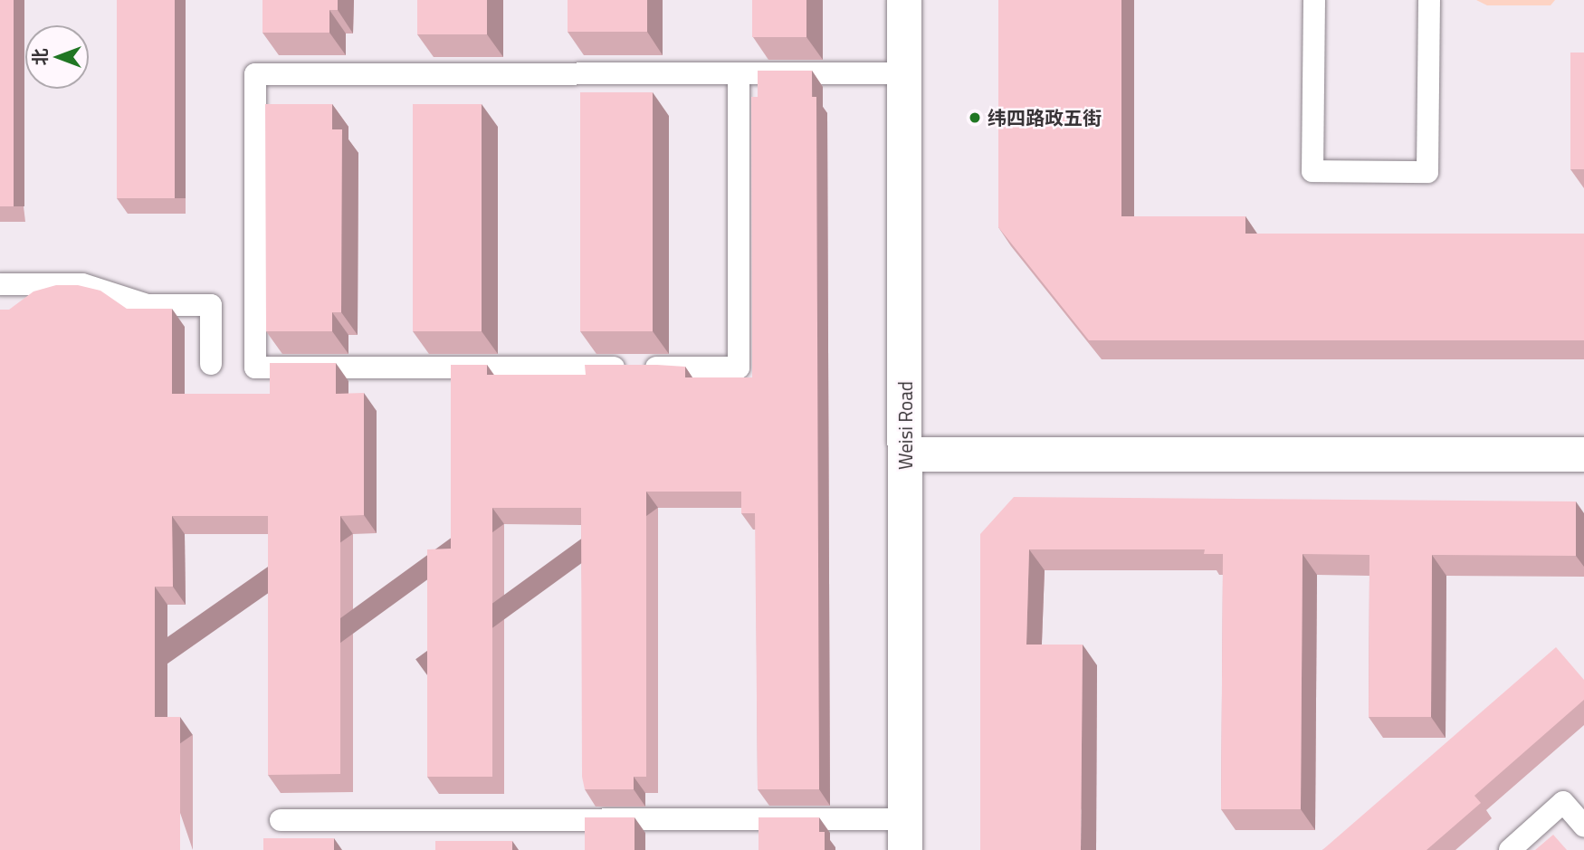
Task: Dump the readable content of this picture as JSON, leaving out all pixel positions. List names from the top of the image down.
{
  "streets": {
    "street": ["Weisi Road"]
  },
  "places": ["纬四路政五街"],
  "north": "left"
}
